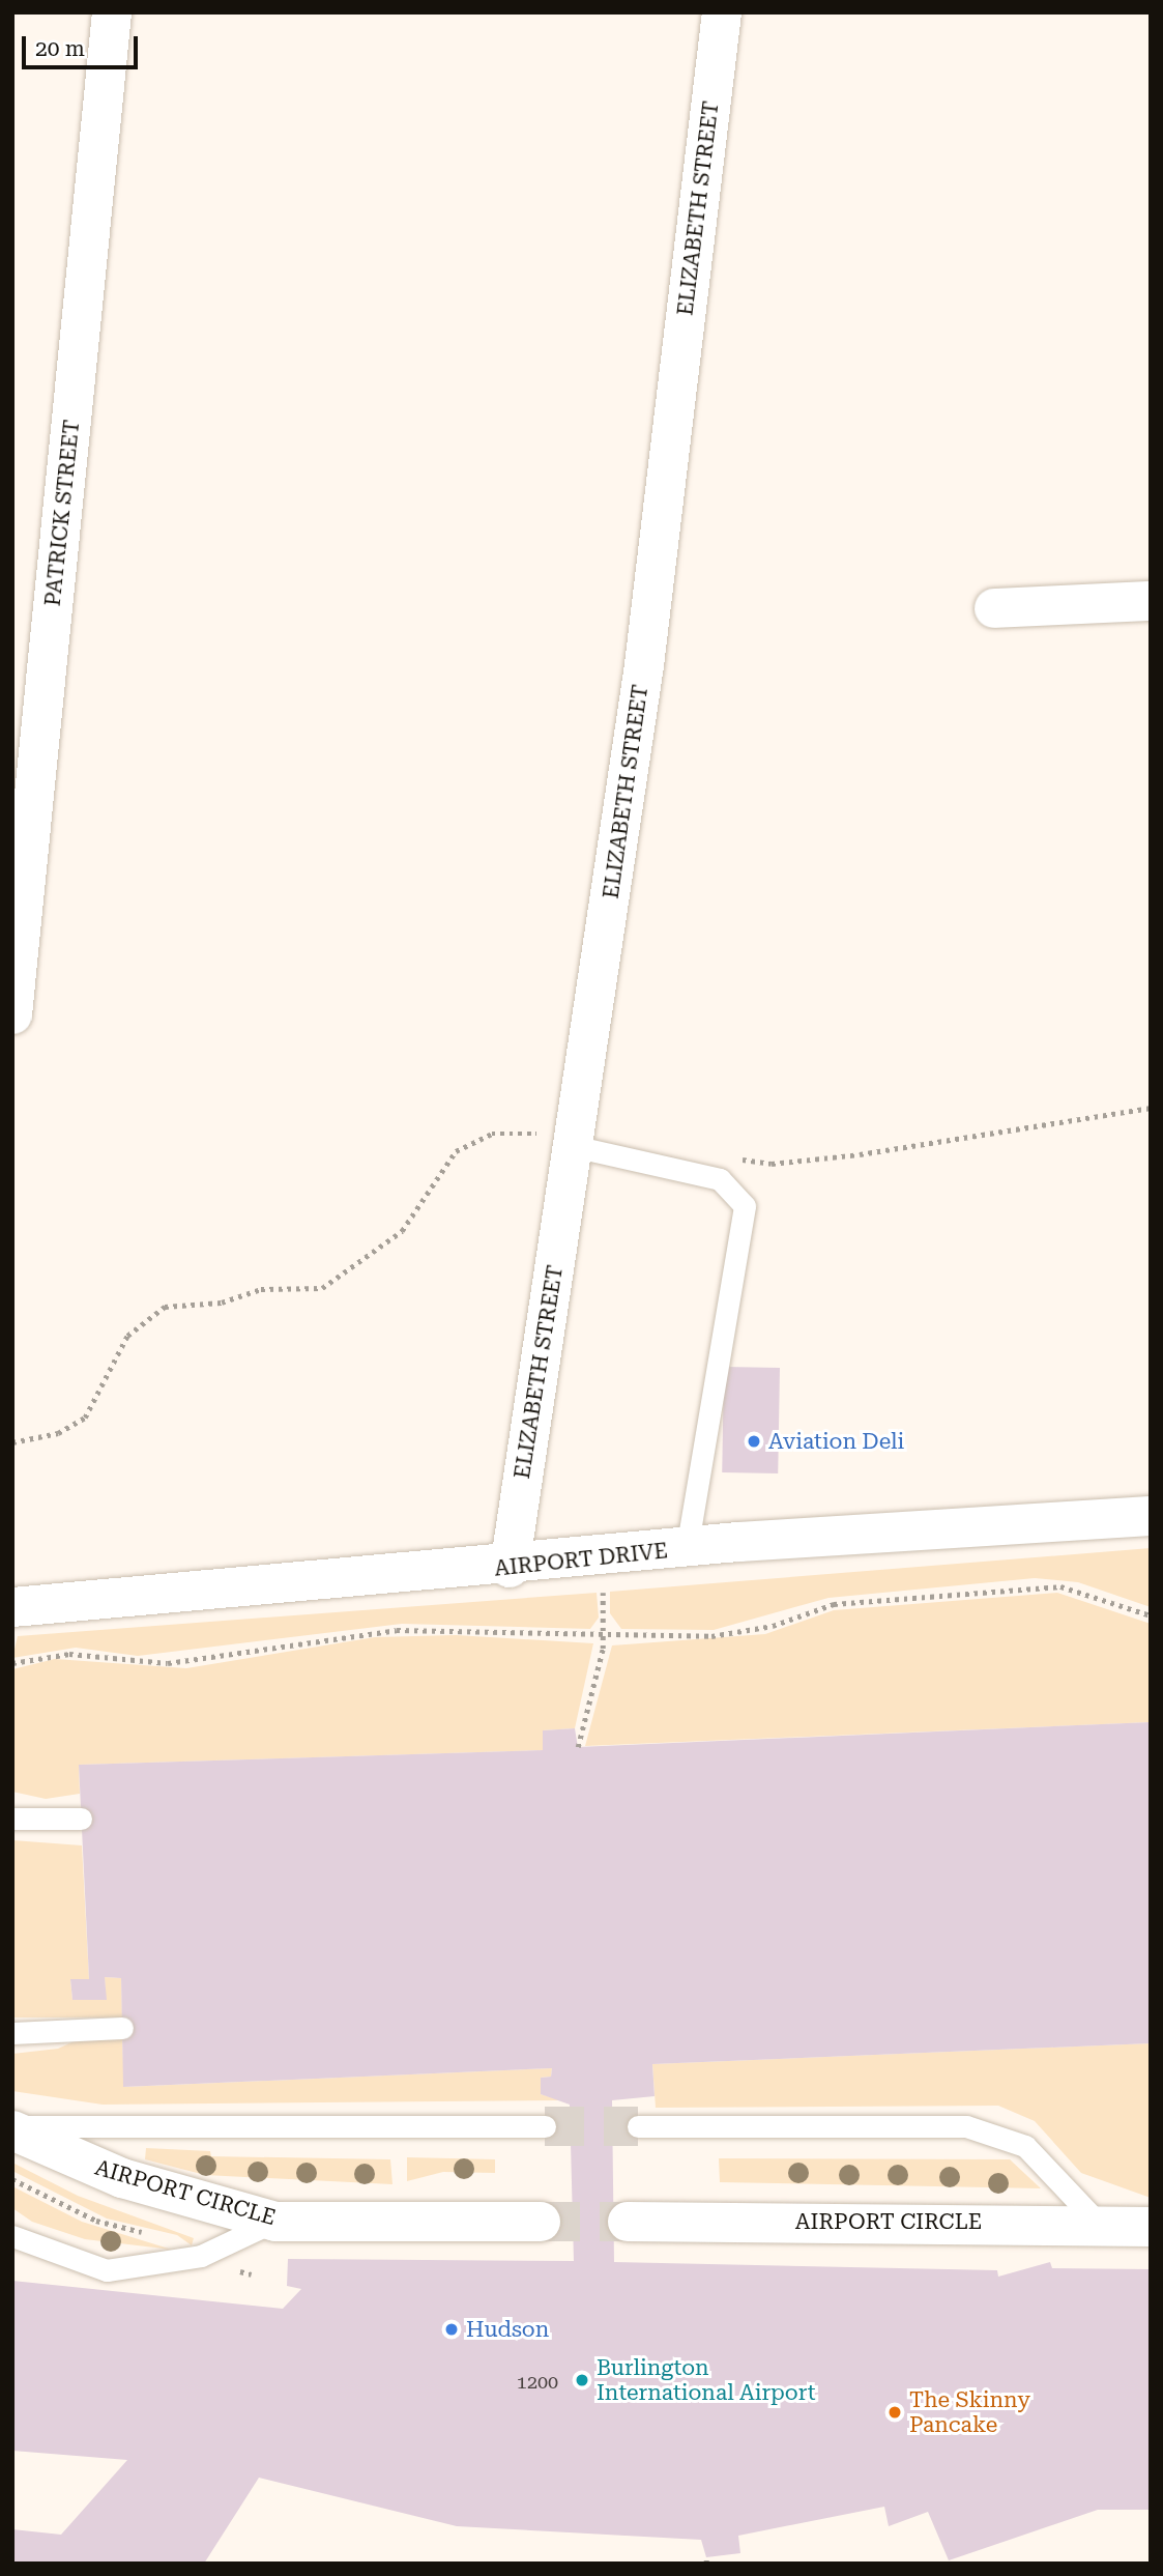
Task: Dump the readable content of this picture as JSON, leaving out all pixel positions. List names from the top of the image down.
{
  "streets": {
    "street": [
      "ELIZABETH STREET",
      "PATRICK STREET",
      "AIRPORT DRIVE",
      "AIRPORT CIRCLE"
    ]
  },
  "crossings": [
    ["ELIZABETH STREET", "AIRPORT DRIVE"]
  ],
  "places": [
    "Aviation Deli",
    "Hudson",
    "Burlington International Airport",
    "The Skinny Pancake"
  ],
  "house_numbers": ["1200"],
  "scale_bar": "20 m"
}
